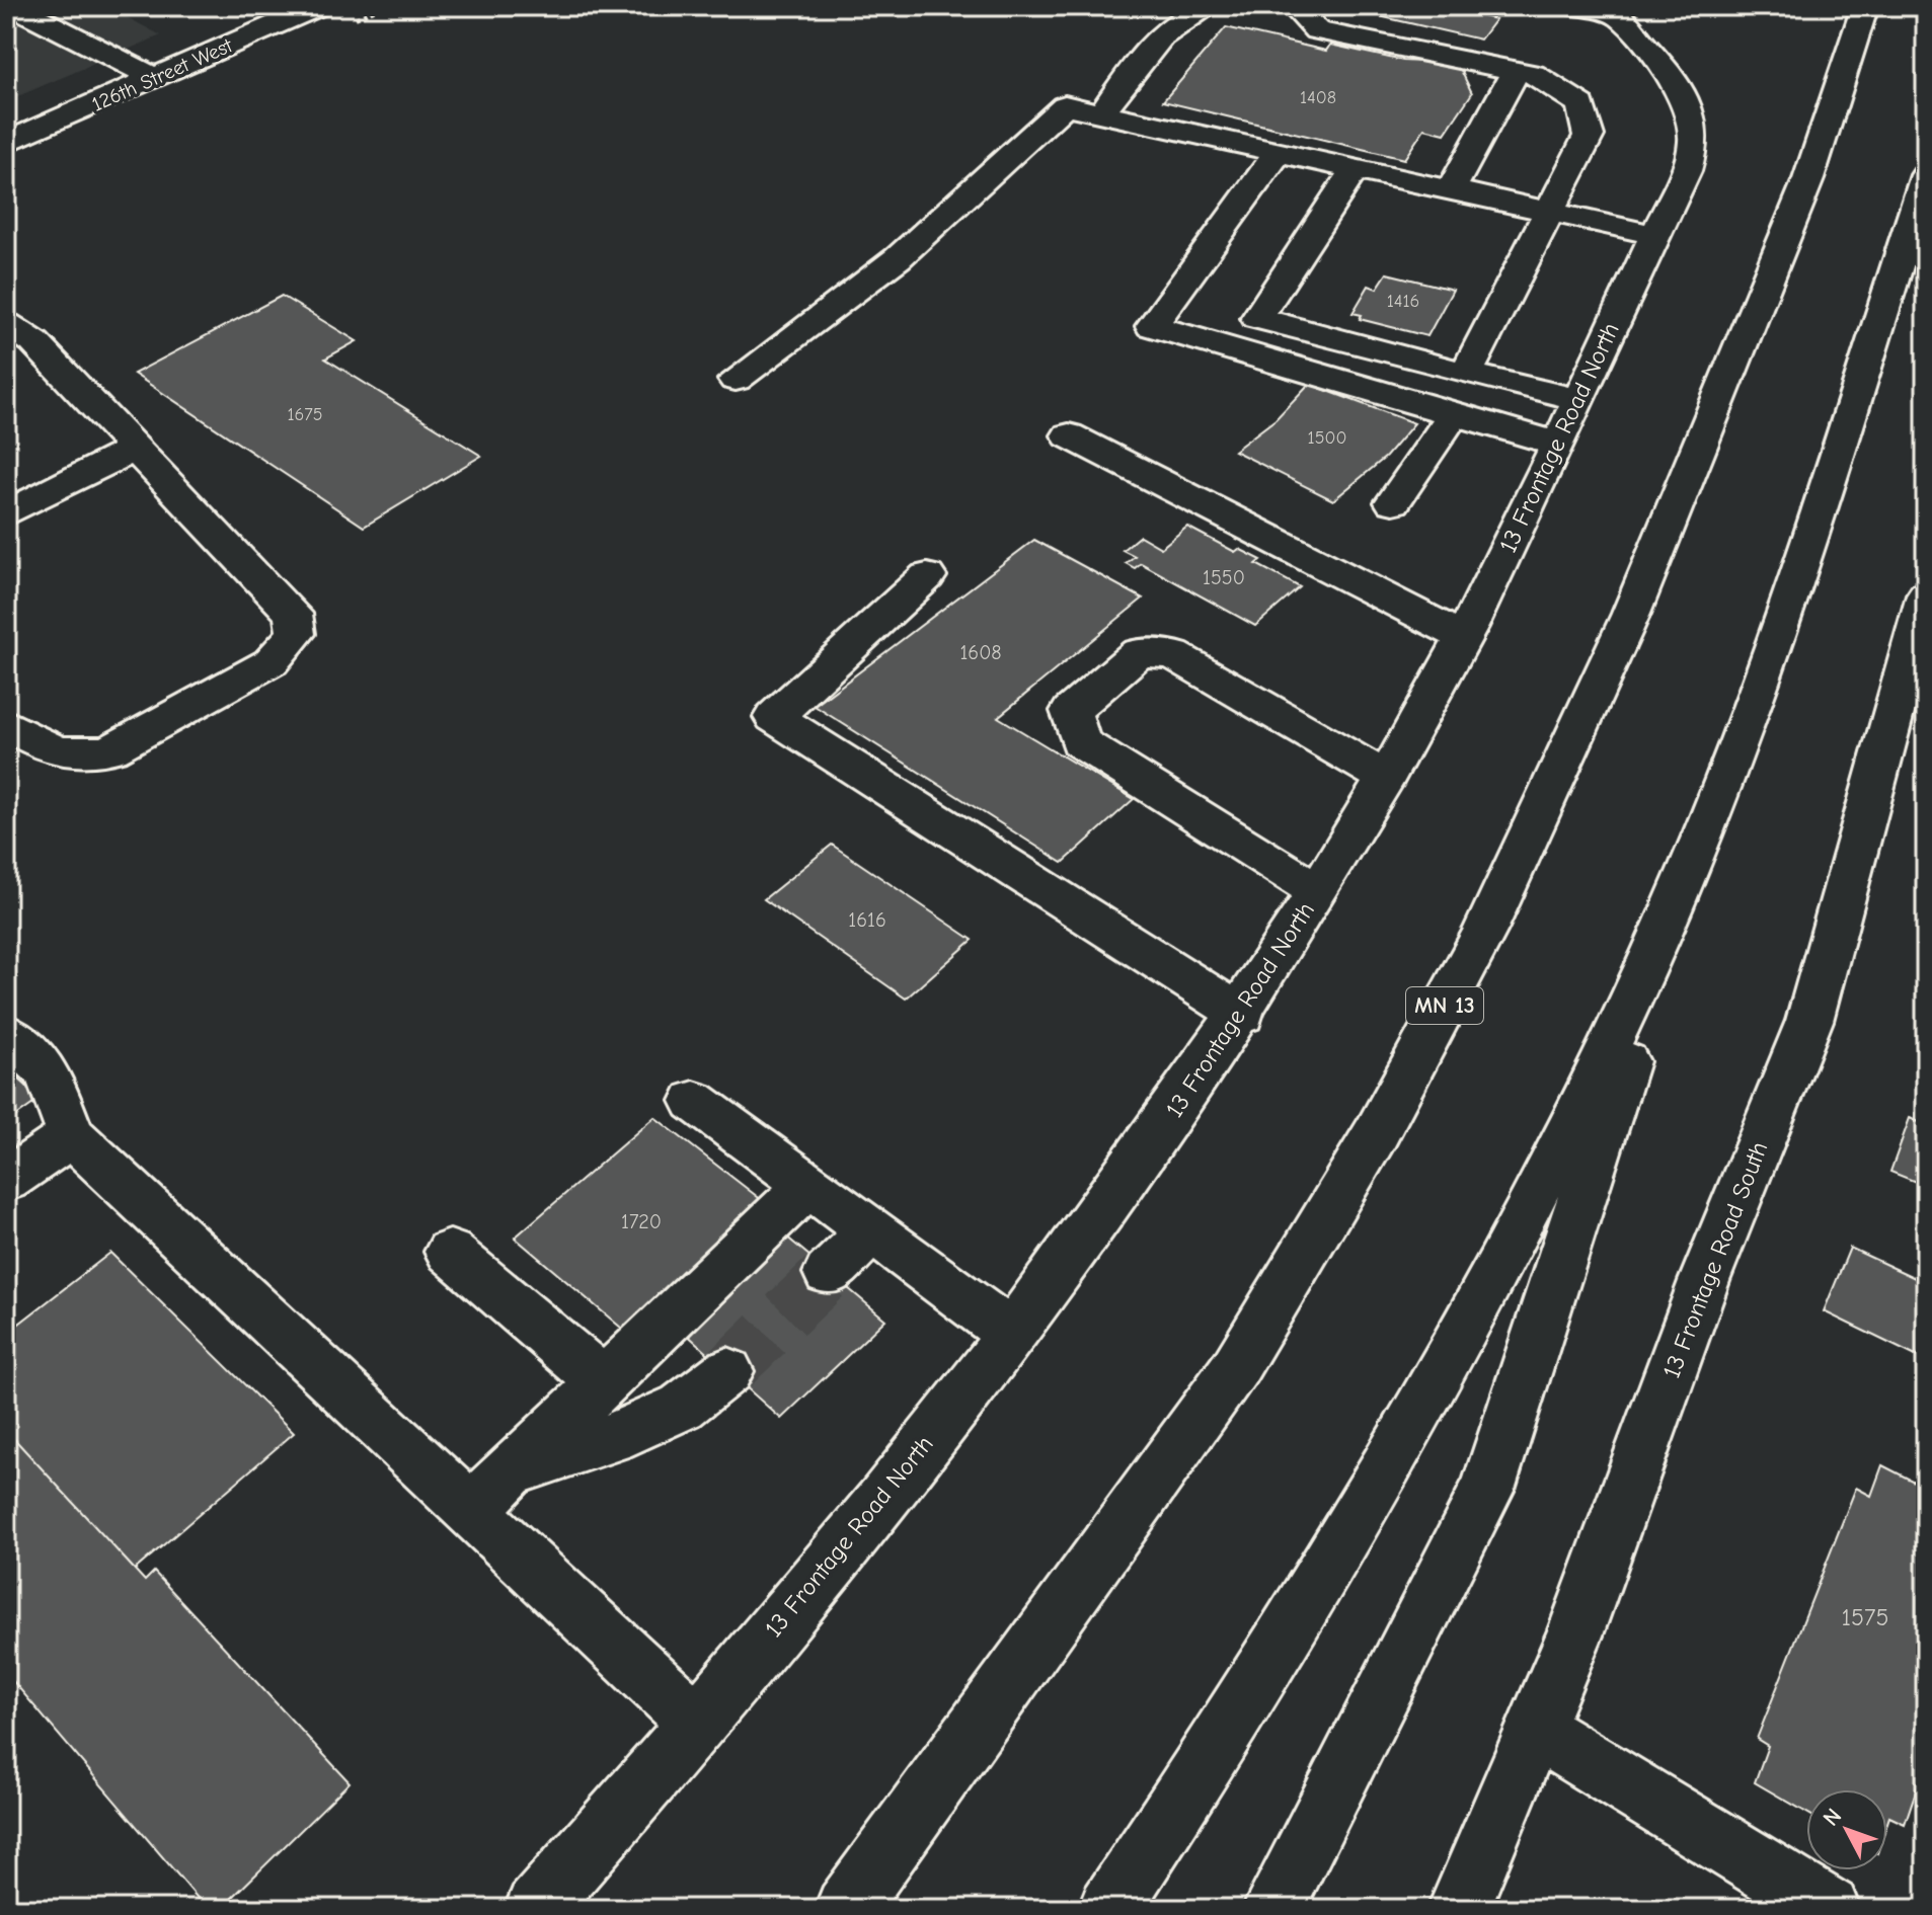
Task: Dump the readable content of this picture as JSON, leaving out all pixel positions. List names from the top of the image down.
{
  "streets": {
    "main road": [
      "126th Street West",
      "13 Frontage Road North",
      "MN 13",
      "13 Frontage Road South"
    ]
  },
  "house_numbers": [
    "1408",
    "1416",
    "1675",
    "1500",
    "1550",
    "1608",
    "1616",
    "1720",
    "1575"
  ],
  "north": "top left"
}
